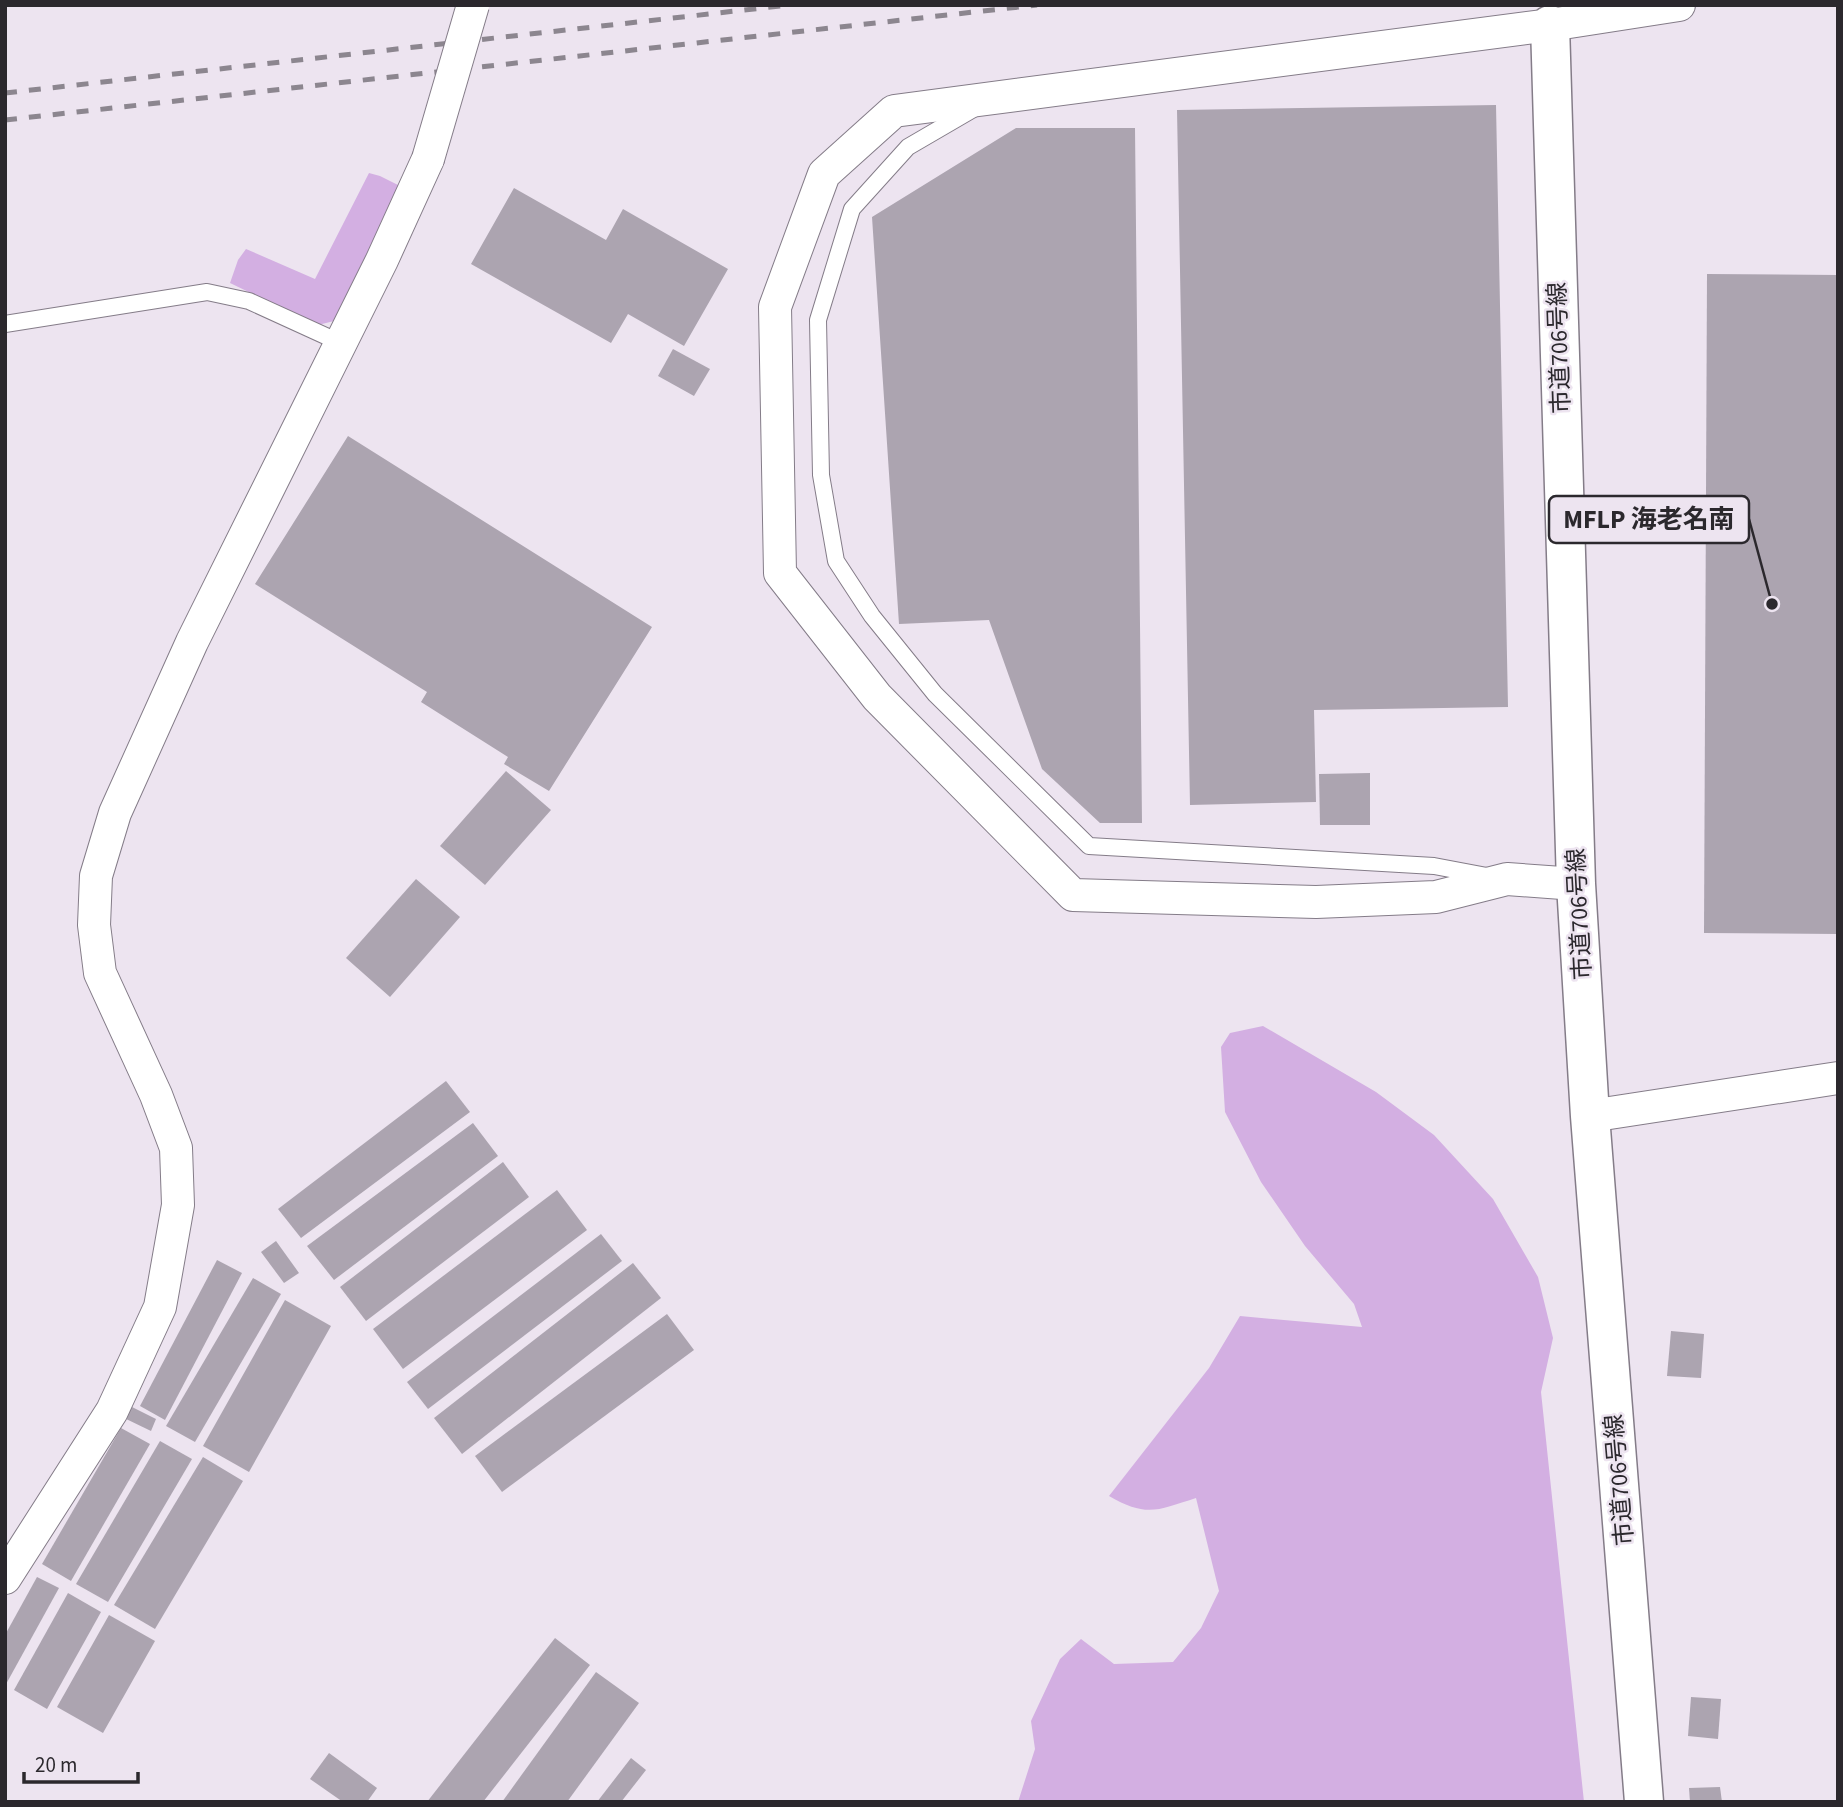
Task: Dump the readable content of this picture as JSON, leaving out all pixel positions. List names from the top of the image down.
{
  "streets": {
    "street": ["市道706号線"]
  },
  "places": ["MFLP 海老名南"],
  "scale_bar": "20 m"
}
